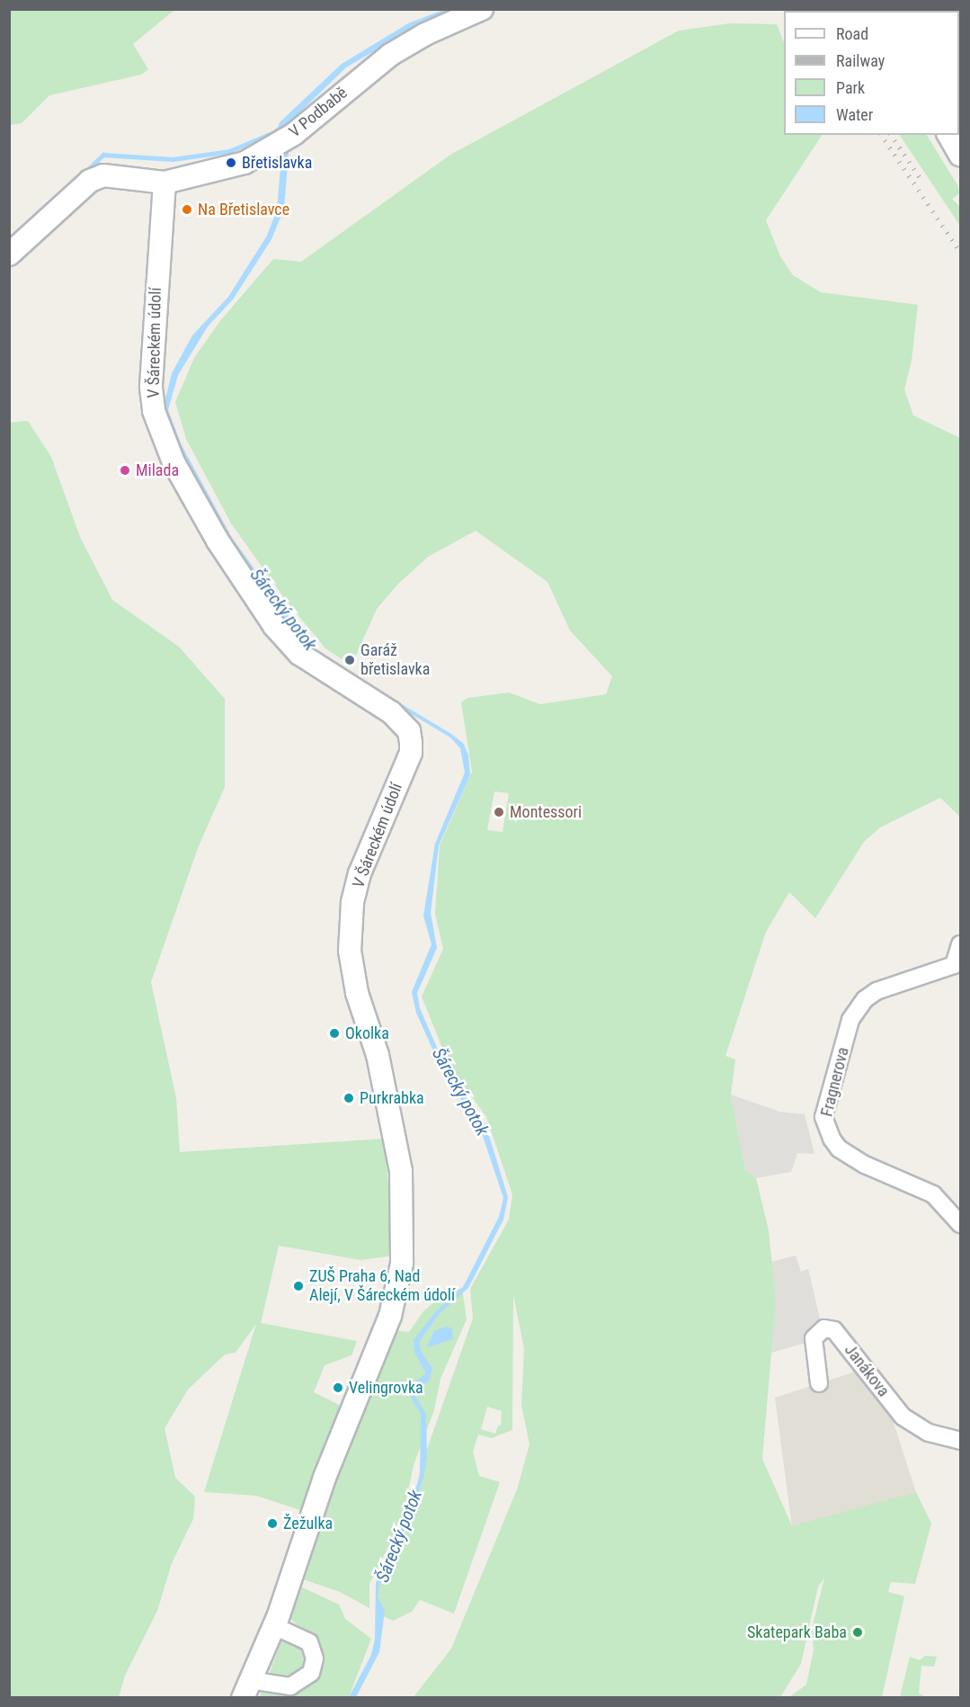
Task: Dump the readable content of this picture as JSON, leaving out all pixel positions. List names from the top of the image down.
{
  "streets": {
    "street": [
      "V Podbabě",
      "V Šáreckém údolí",
      "Fragnerova",
      "Janákova"
    ]
  },
  "crossings": [
    ["V Podbabě", "V Šáreckém údolí"]
  ],
  "water": ["Šárecký potok"],
  "places": [
    "Břetislavka",
    "Na Břetislavce",
    "Milada",
    "Garáž břetislavka",
    "Montessori",
    "Okolka",
    "Purkrabka",
    "ZUŠ Praha 6, Nad Alejí, V Šáreckém údolí",
    "Velingrovka",
    "Žežulka",
    "Skatepark Baba"
  ],
  "legend": [
    "Road",
    "Railway",
    "Park",
    "Water"
  ]
}
